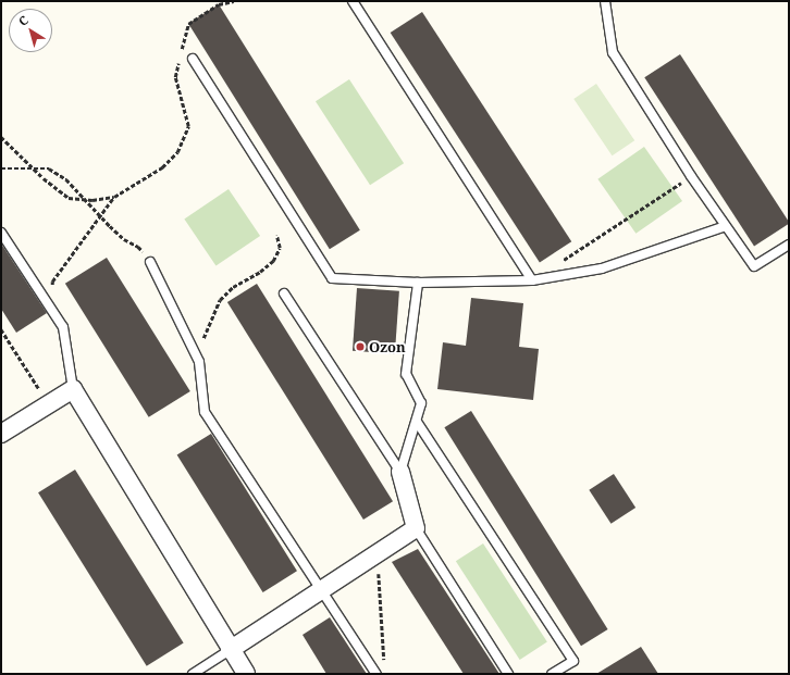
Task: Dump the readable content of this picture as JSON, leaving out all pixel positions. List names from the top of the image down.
{
  "places": ["Ozon"],
  "north": "top left"
}
